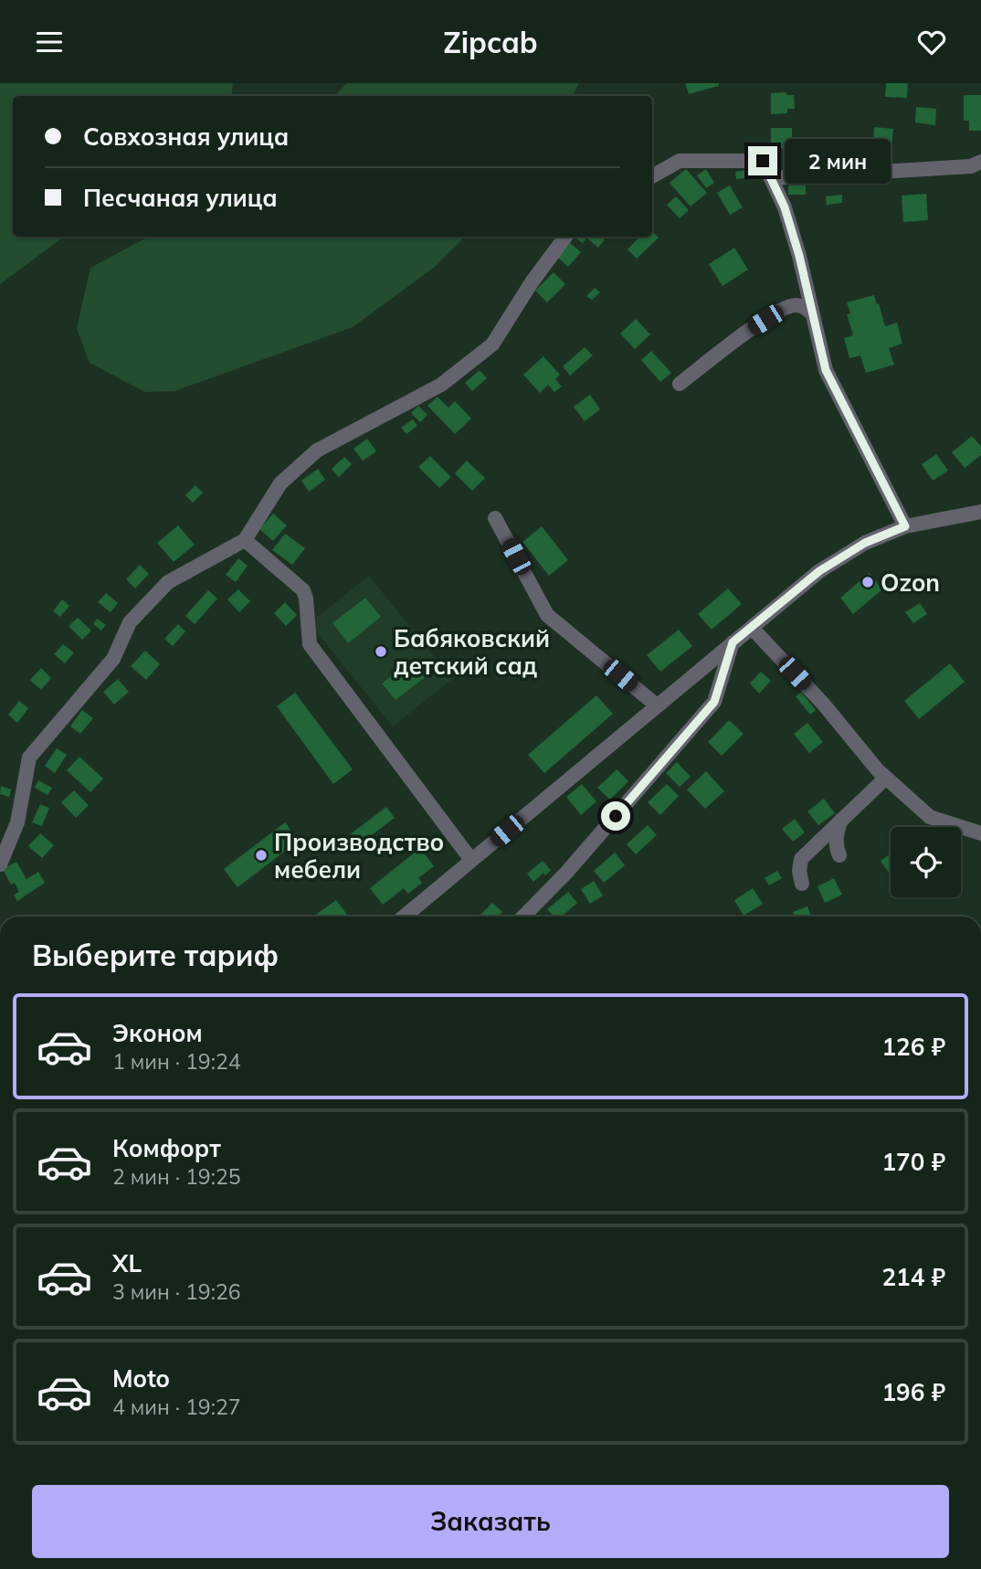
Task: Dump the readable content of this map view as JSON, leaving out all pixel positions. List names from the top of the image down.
{
  "places": ["Ozon", "Бабяковский детский сад", "Производство мебели"],
  "page": {
    "header": "Zipcab",
    "banner": ["Совхозная улица", "Песчаная улица"],
    "bubble": "2 мин",
    "heading": "Выберите тариф",
    "list": [
      {
        "name": "Эконом",
        "note": "1 мин · 19:24",
        "value": "126 ₽"
      },
      {
        "name": "Комфорт",
        "note": "2 мин · 19:25",
        "value": "170 ₽"
      },
      {
        "name": "XL",
        "note": "3 мин · 19:26",
        "value": "214 ₽"
      },
      {
        "name": "Moto",
        "note": "4 мин · 19:27",
        "value": "196 ₽"
      }
    ],
    "buttons": "Заказать"
  }
}
